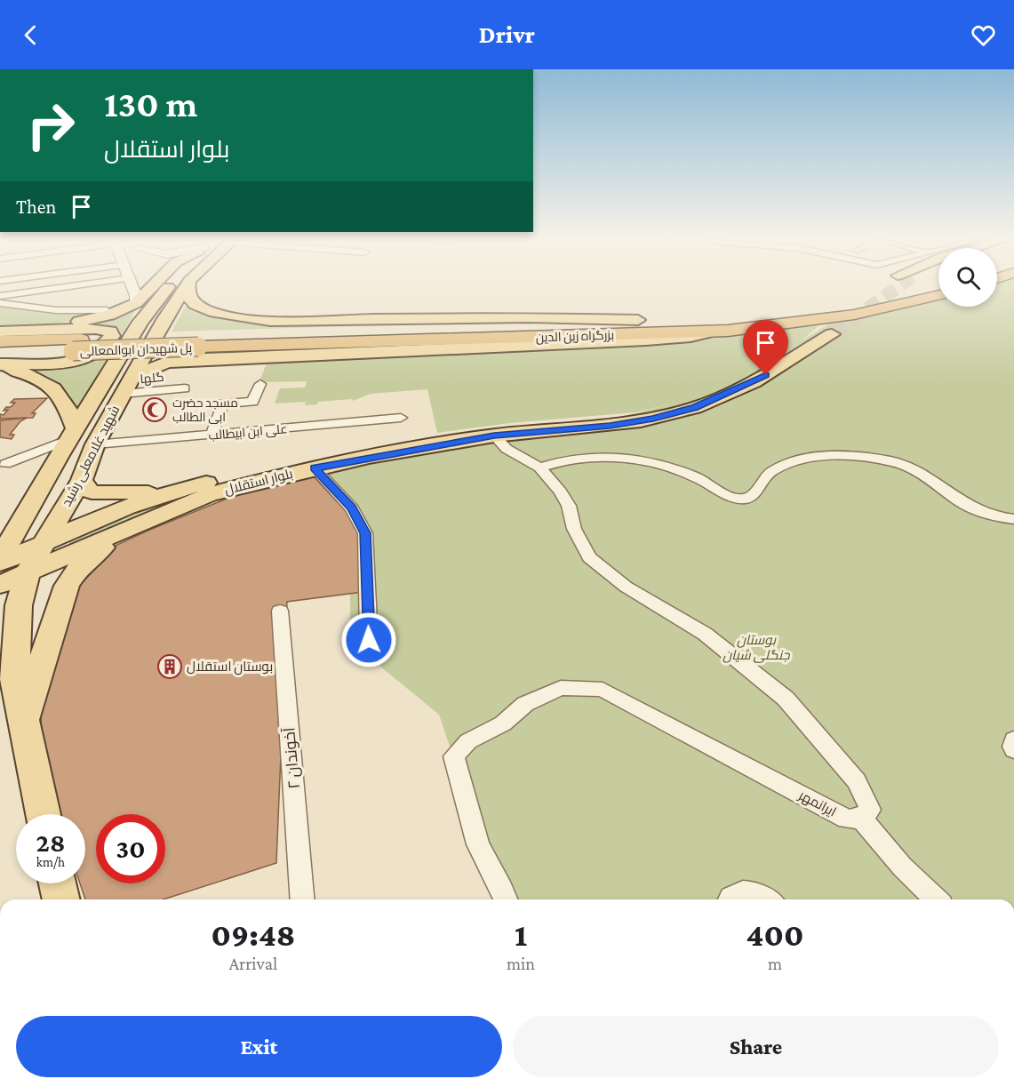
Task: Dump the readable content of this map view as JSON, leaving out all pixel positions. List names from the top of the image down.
{
  "streets": {
    "highway": ["بزرگراه زین الدین", "پل شهیدان ابوالمعالی"],
    "main road": ["شهید غلامعلی رشید", "بلوار استقلال"],
    "street": [
      "گلها",
      "علی ابن ابیطالب",
      "آخوندان ۲",
      "ایرانمهر"
    ]
  },
  "crossings": [
    ["بزرگراه زین الدین", "پل شهیدان ابوالمعالی"],
    ["گلها", "شهید غلامعلی رشید"],
    ["علی ابن ابیطالب", "شهید غلامعلی رشید"],
    ["شهید غلامعلی رشید", "بلوار استقلال"]
  ],
  "parks": ["بوستان جنگلی شیان"],
  "places": {
    "mosque": ["مسجد حضرت ابی الطالب"],
    "building": ["بوستان استقلال"]
  },
  "page": {
    "header": "Drivr",
    "turn": ["130 m", "بلوار استقلال"],
    "then": "Then",
    "speed": "28 km/h",
    "limit": "30",
    "eta": [
      "09:48",
      "Arrival",
      "1",
      "min",
      "400",
      "m"
    ],
    "buttons": ["Exit", "Share"]
  }
}
